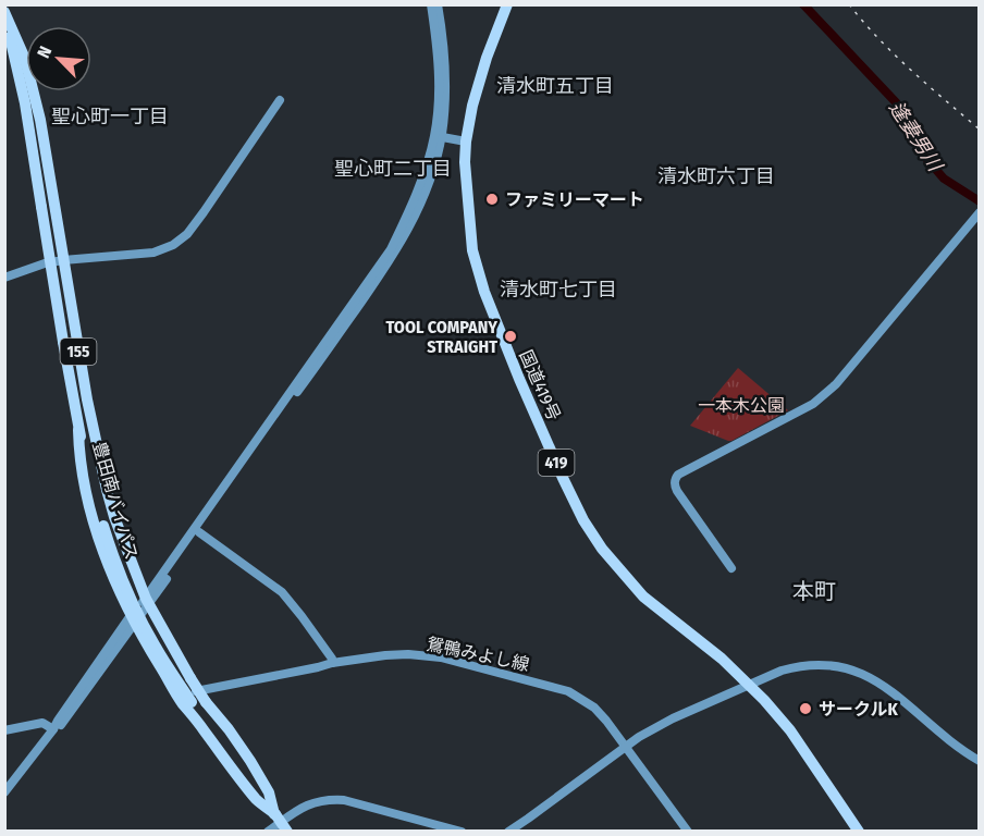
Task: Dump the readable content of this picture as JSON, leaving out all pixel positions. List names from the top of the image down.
{
  "streets": {
    "highway": [
      "155",
      "国道419号",
      "419",
      "豊田南バイパス"
    ],
    "street": ["鴛鴨みよし線"]
  },
  "crossings": [
    ["155", "豊田南バイパス"]
  ],
  "districts": [
    "清水町五丁目",
    "聖心町一丁目",
    "聖心町二丁目",
    "清水町六丁目",
    "清水町七丁目",
    "本町"
  ],
  "water": ["逢妻男川"],
  "parks": ["一本木公園"],
  "places": ["ファミリーマート", "TOOL COMPANY STRAIGHT", "サークルK"],
  "north": "top left"
}
